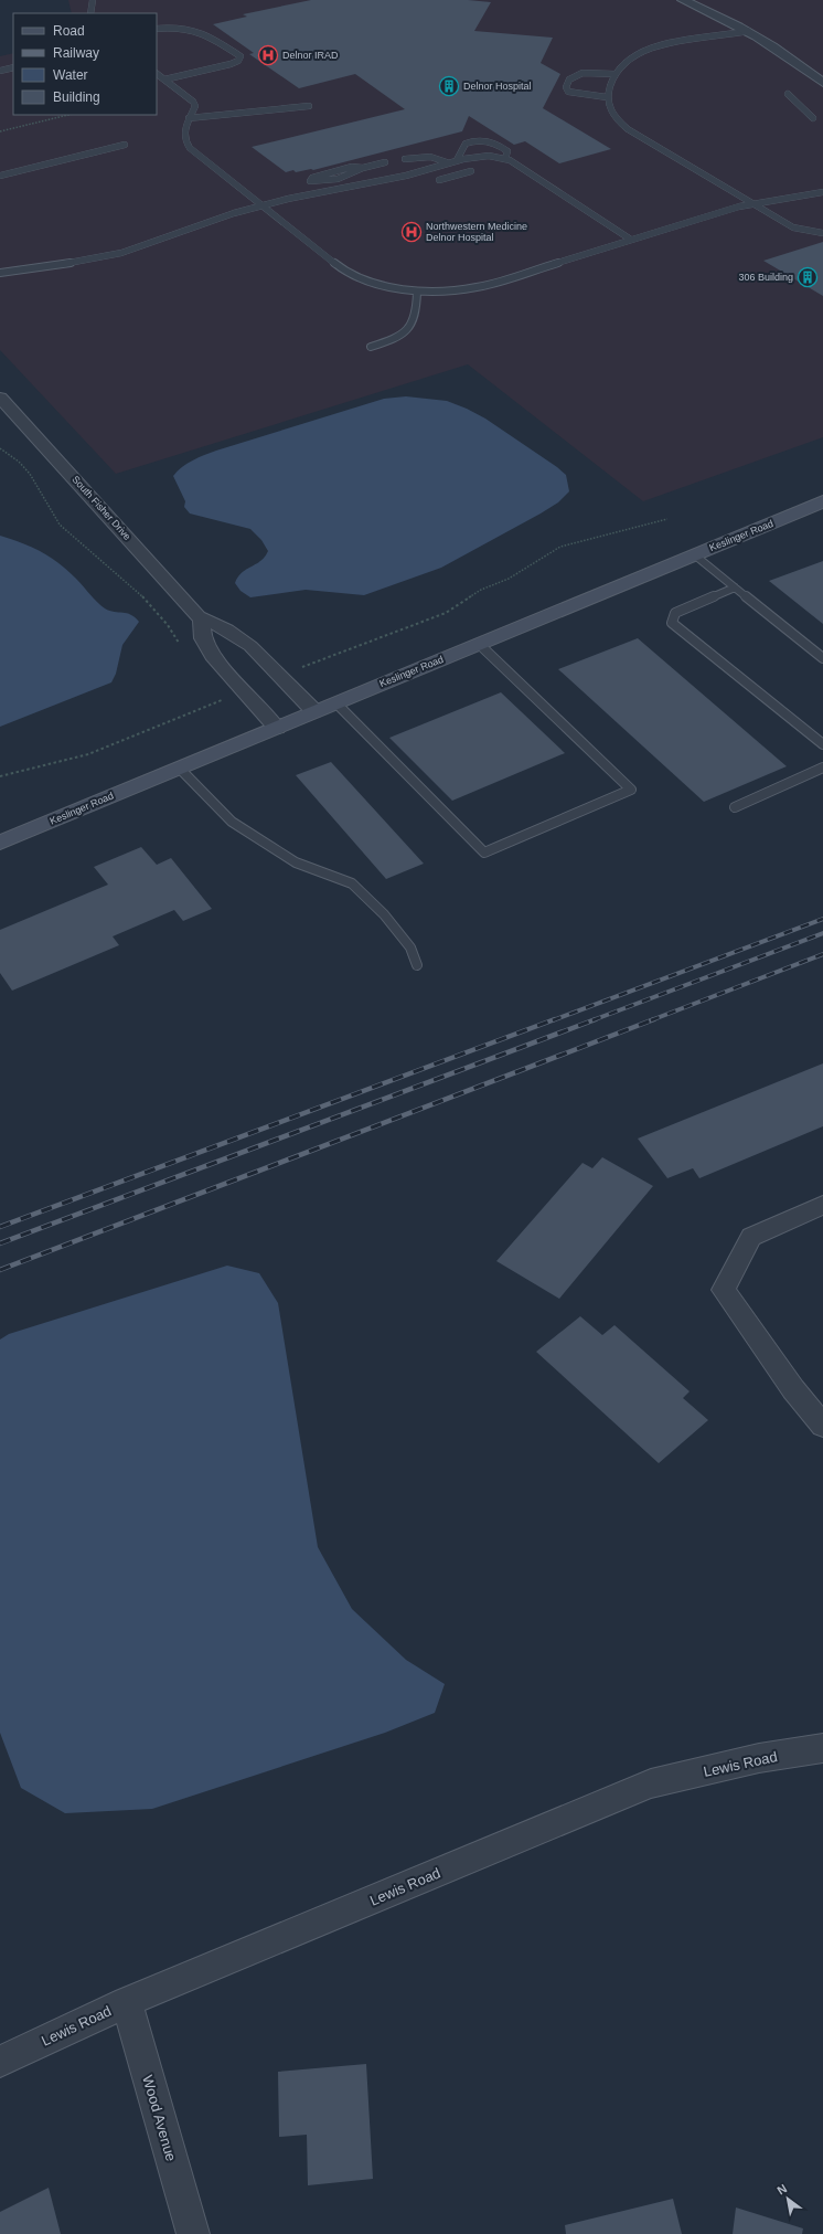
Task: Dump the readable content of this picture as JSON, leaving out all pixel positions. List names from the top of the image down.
{
  "streets": {
    "main road": ["Keslinger Road"],
    "street": ["South Fisher Drive", "Lewis Road", "Wood Avenue"]
  },
  "crossings": [
    ["South Fisher Drive", "Keslinger Road"],
    ["Lewis Road", "Wood Avenue"]
  ],
  "places": {
    "hospital": ["Delnor IRAD", "Northwestern Medicine Delnor Hospital"],
    "building": ["Delnor Hospital", "306 Building"]
  },
  "legend": [
    "Road",
    "Railway",
    "Water",
    "Building"
  ],
  "north": "top left"
}
